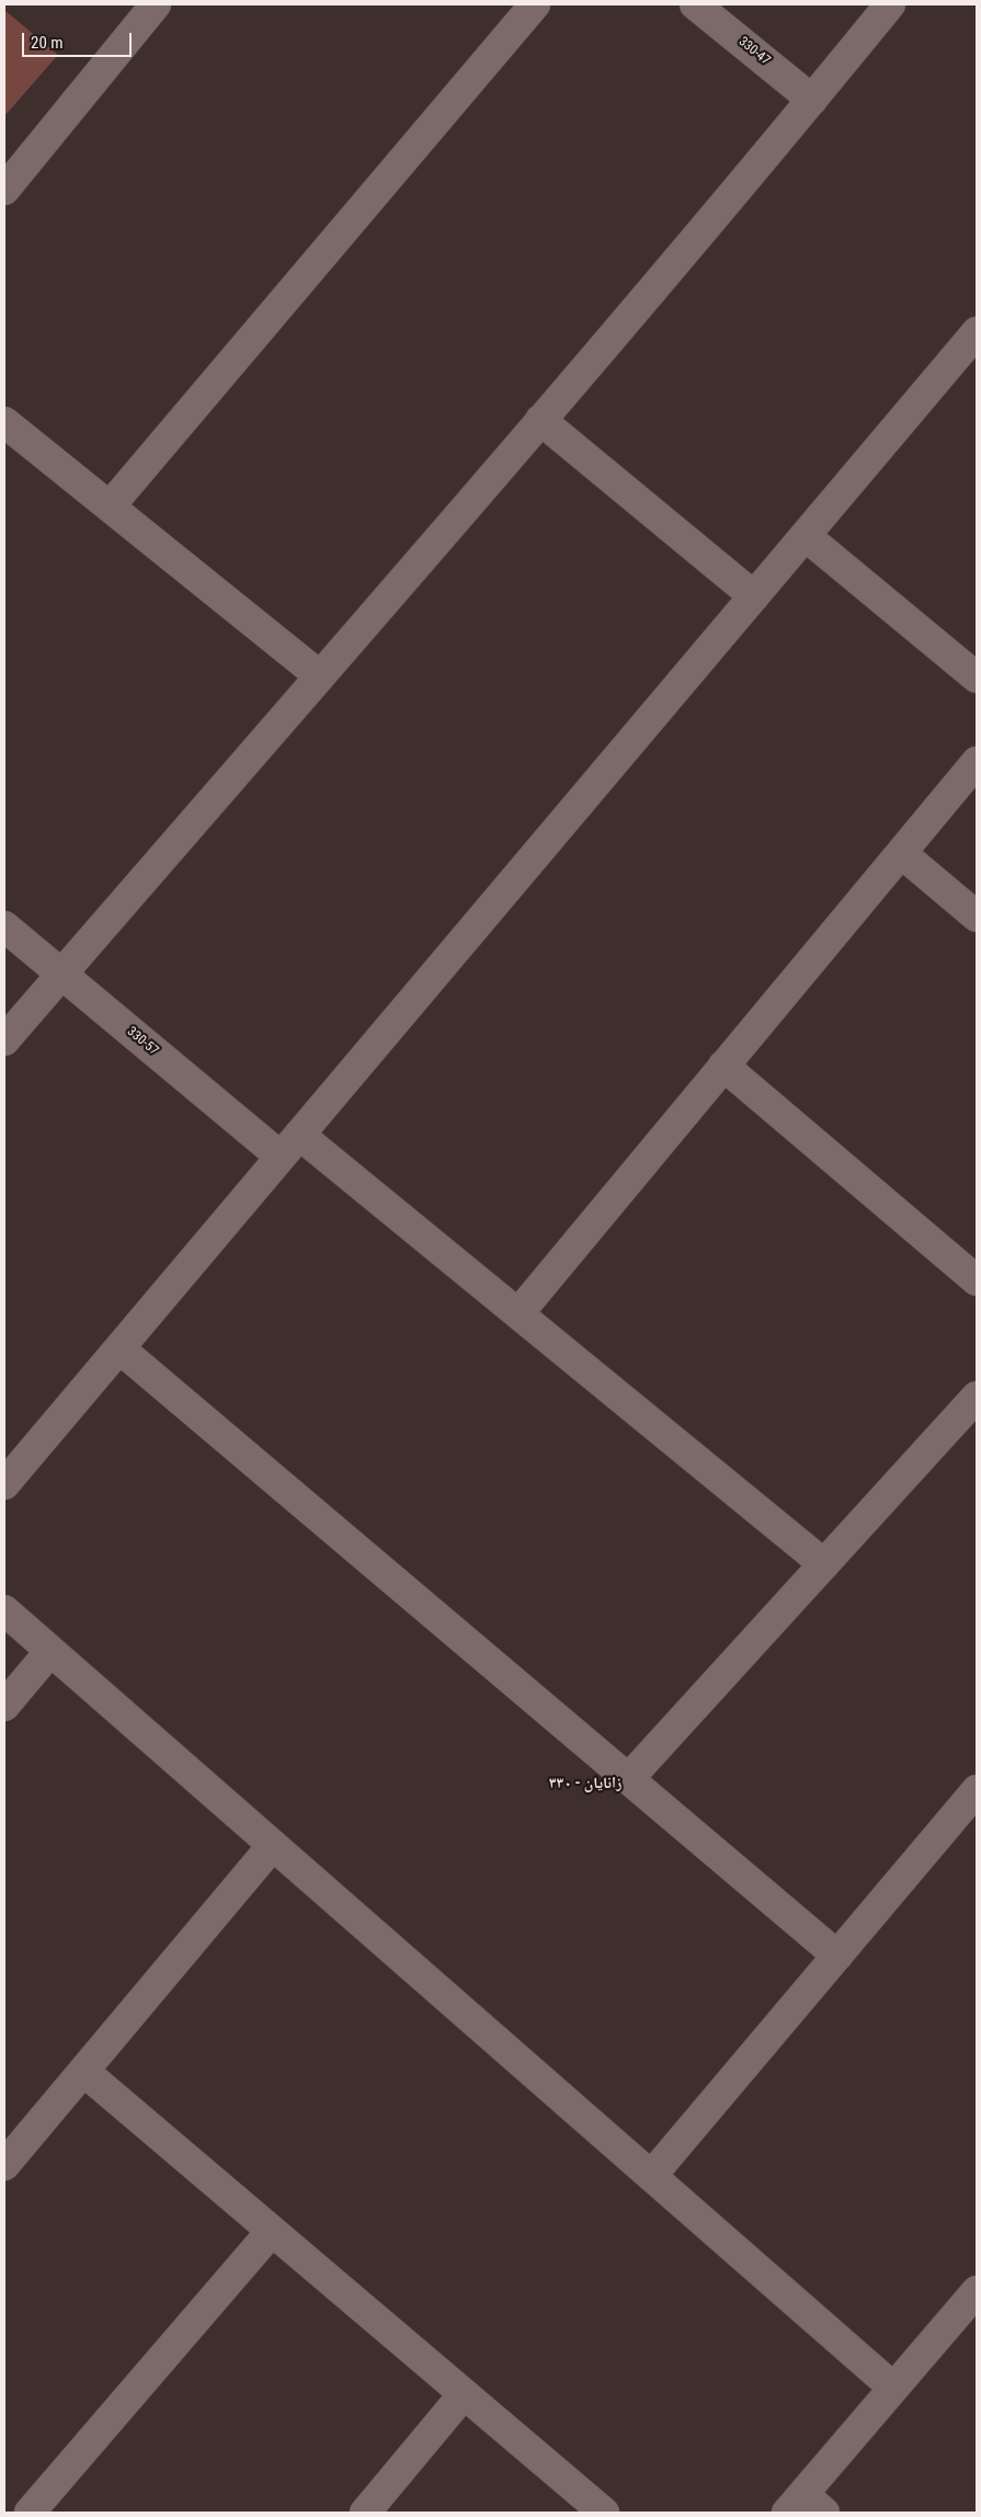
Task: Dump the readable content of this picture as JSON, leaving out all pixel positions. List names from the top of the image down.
{
  "streets": {
    "street": ["330-47", "330-57"]
  },
  "districts": ["زانایان - ٣٣٠"],
  "scale_bar": "20 m"
}
